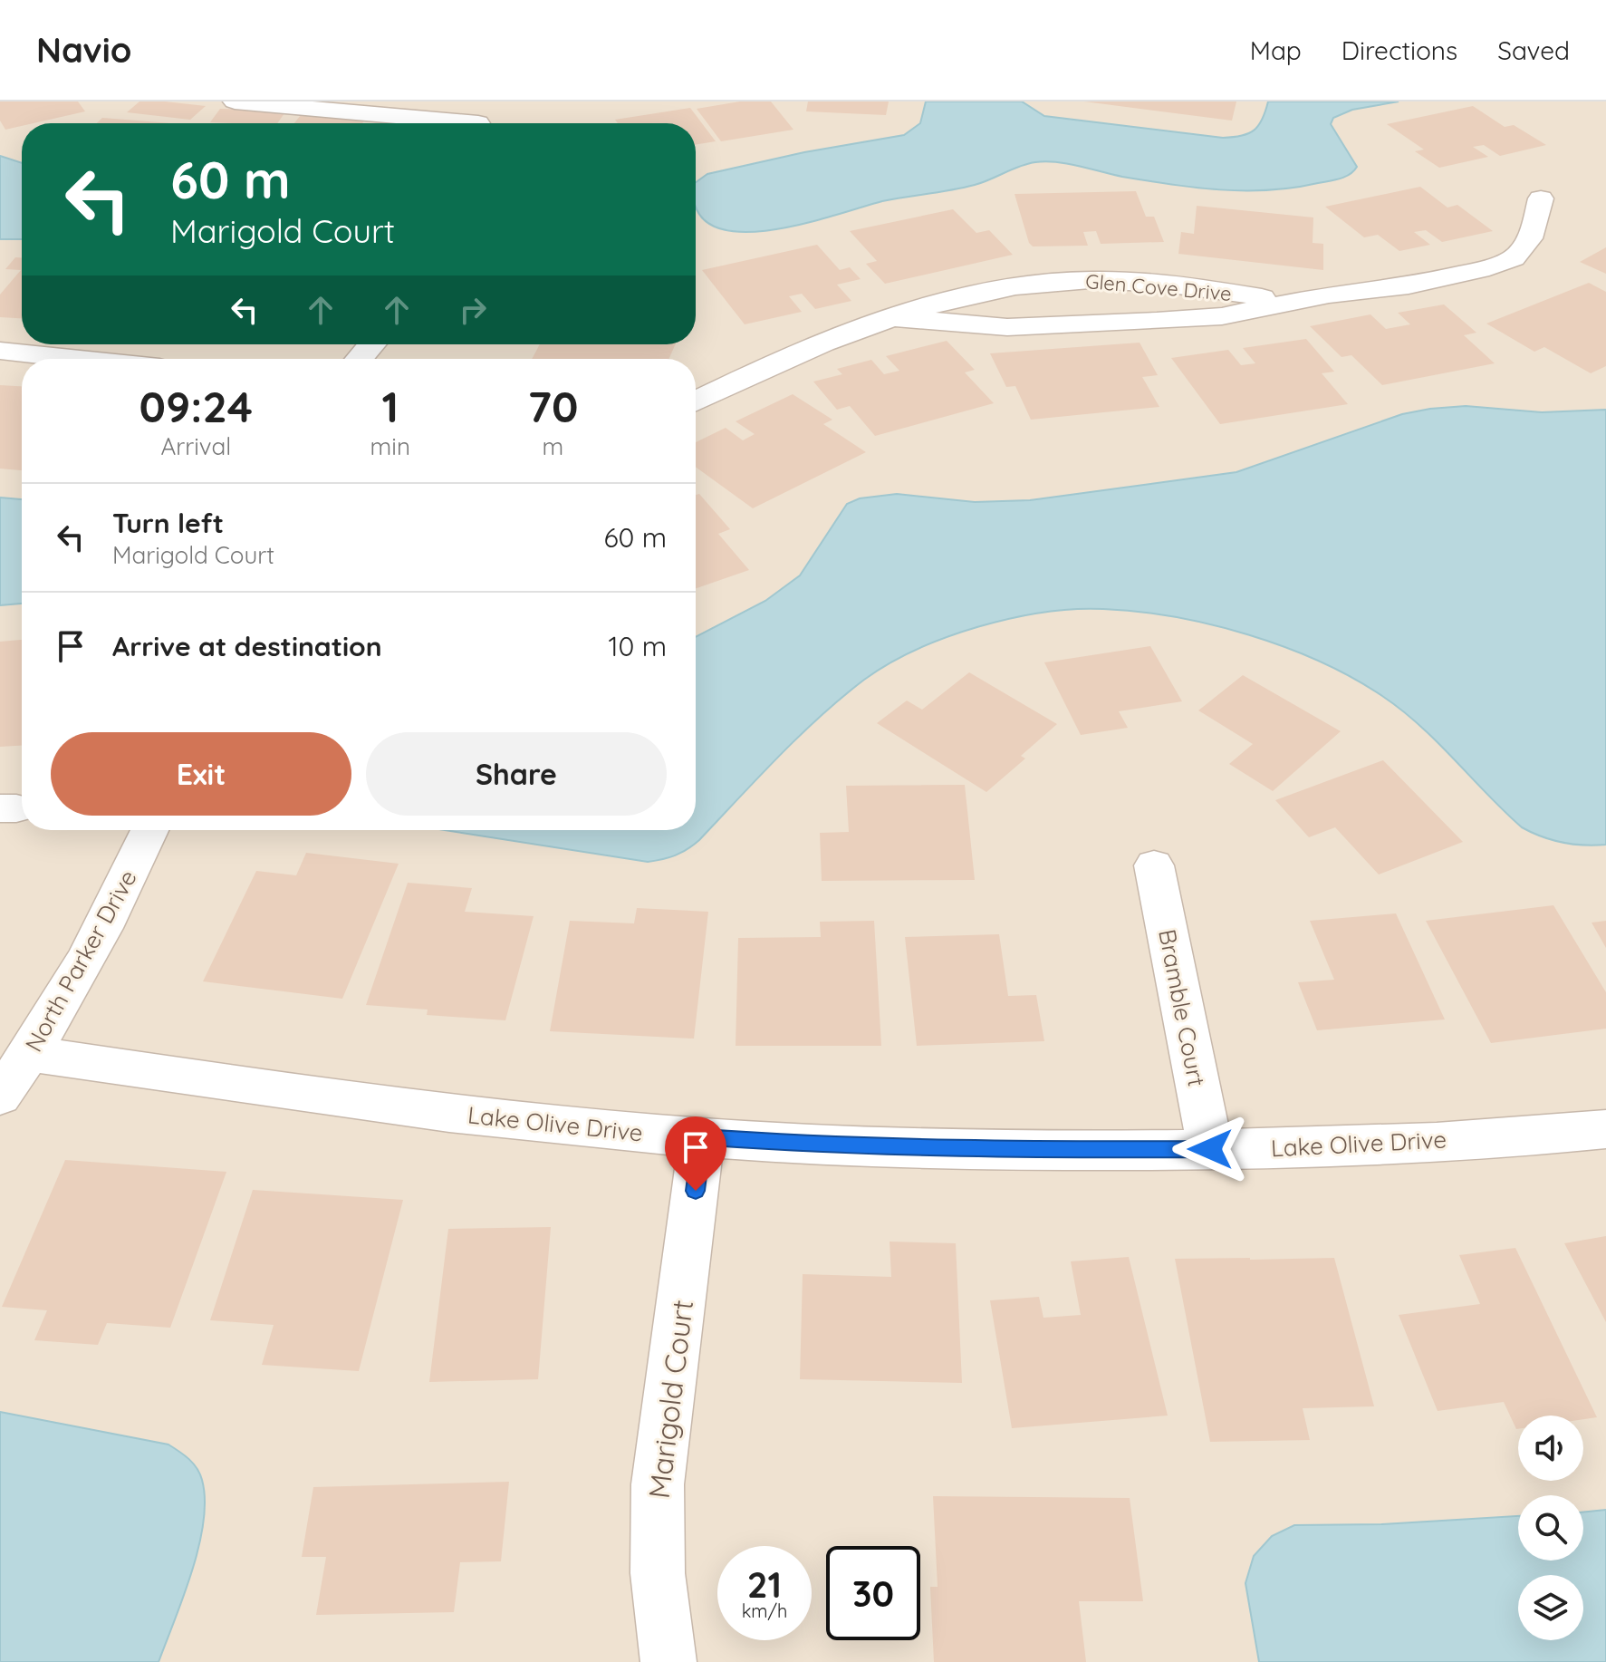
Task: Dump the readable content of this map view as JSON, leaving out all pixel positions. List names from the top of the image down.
{
  "streets": {
    "street": [
      "Glen Cove Drive",
      "North Parker Drive",
      "Bramble Court",
      "Lake Olive Drive",
      "Marigold Court"
    ]
  },
  "crossings": [
    ["North Parker Drive", "Lake Olive Drive"],
    ["Bramble Court", "Lake Olive Drive"],
    ["Lake Olive Drive", "Marigold Court"]
  ],
  "page": {
    "header": "Navio",
    "nav": ["Map", "Directions", "Saved"],
    "turn": ["60 m", "Marigold Court"],
    "eta": [
      "09:24",
      "Arrival",
      "1",
      "min",
      "70",
      "m"
    ],
    "list": [
      {
        "name": "Turn left",
        "note": "Marigold Court",
        "value": "60 m"
      },
      {
        "name": "Arrive at destination",
        "value": "10 m"
      }
    ],
    "buttons": ["Exit", "Share"],
    "speed": "21 km/h",
    "limit": "30"
  }
}
